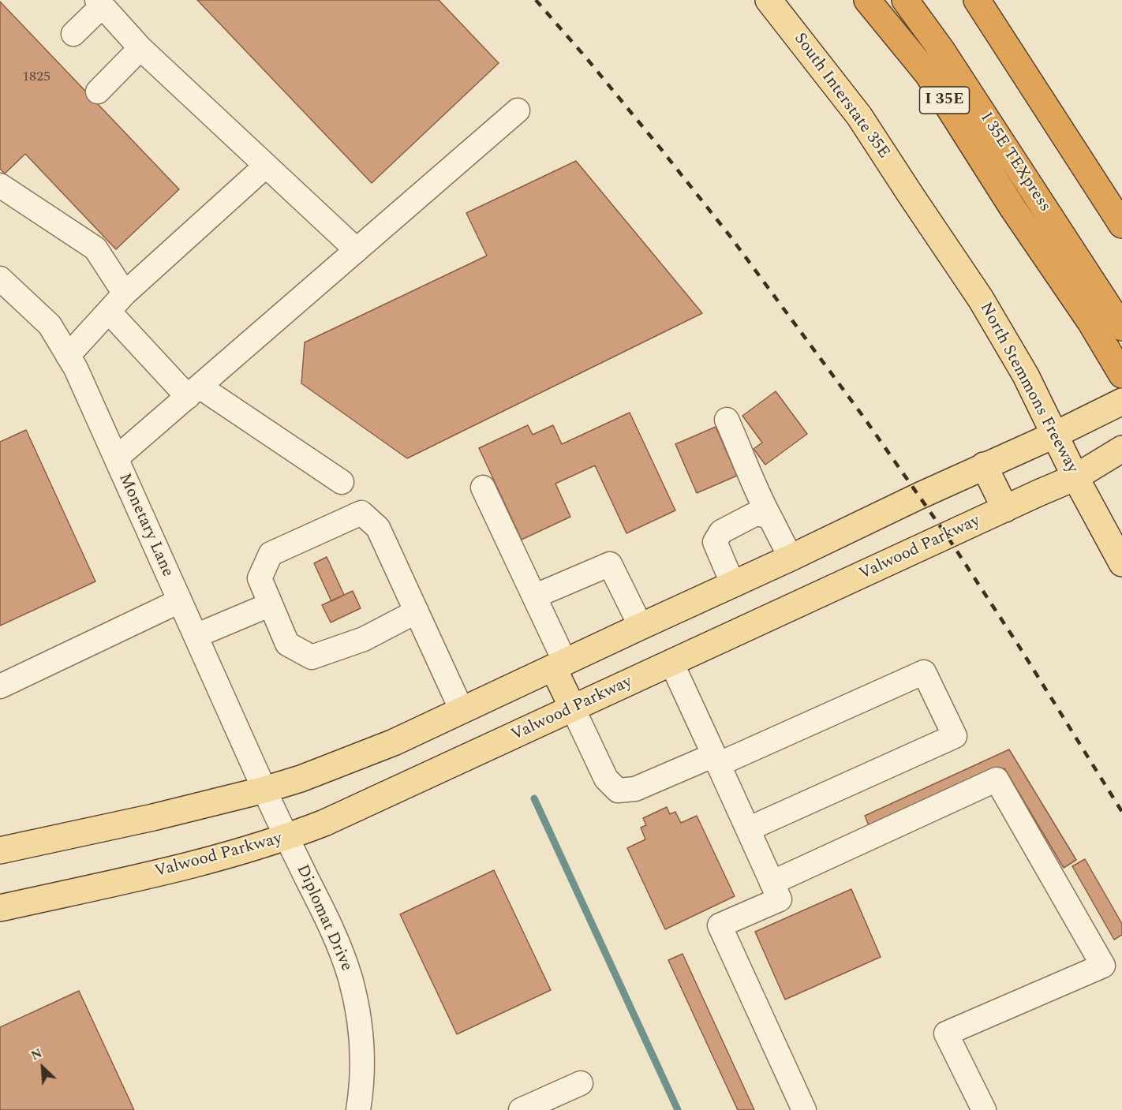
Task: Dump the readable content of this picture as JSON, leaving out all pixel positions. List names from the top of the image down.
{
  "streets": {
    "highway": ["I 35E", "I 35E TEXpress"],
    "main road": ["South Interstate 35E", "North Stemmons Freeway", "Valwood Parkway"],
    "street": ["Monetary Lane", "Diplomat Drive"]
  },
  "crossings": [
    ["South Interstate 35E", "North Stemmons Freeway"],
    ["I 35E", "I 35E TEXpress"],
    ["North Stemmons Freeway", "Valwood Parkway"],
    ["Monetary Lane", "Diplomat Drive"],
    ["Valwood Parkway", "Diplomat Drive"]
  ],
  "house_numbers": ["1825"],
  "north": "top left"
}
